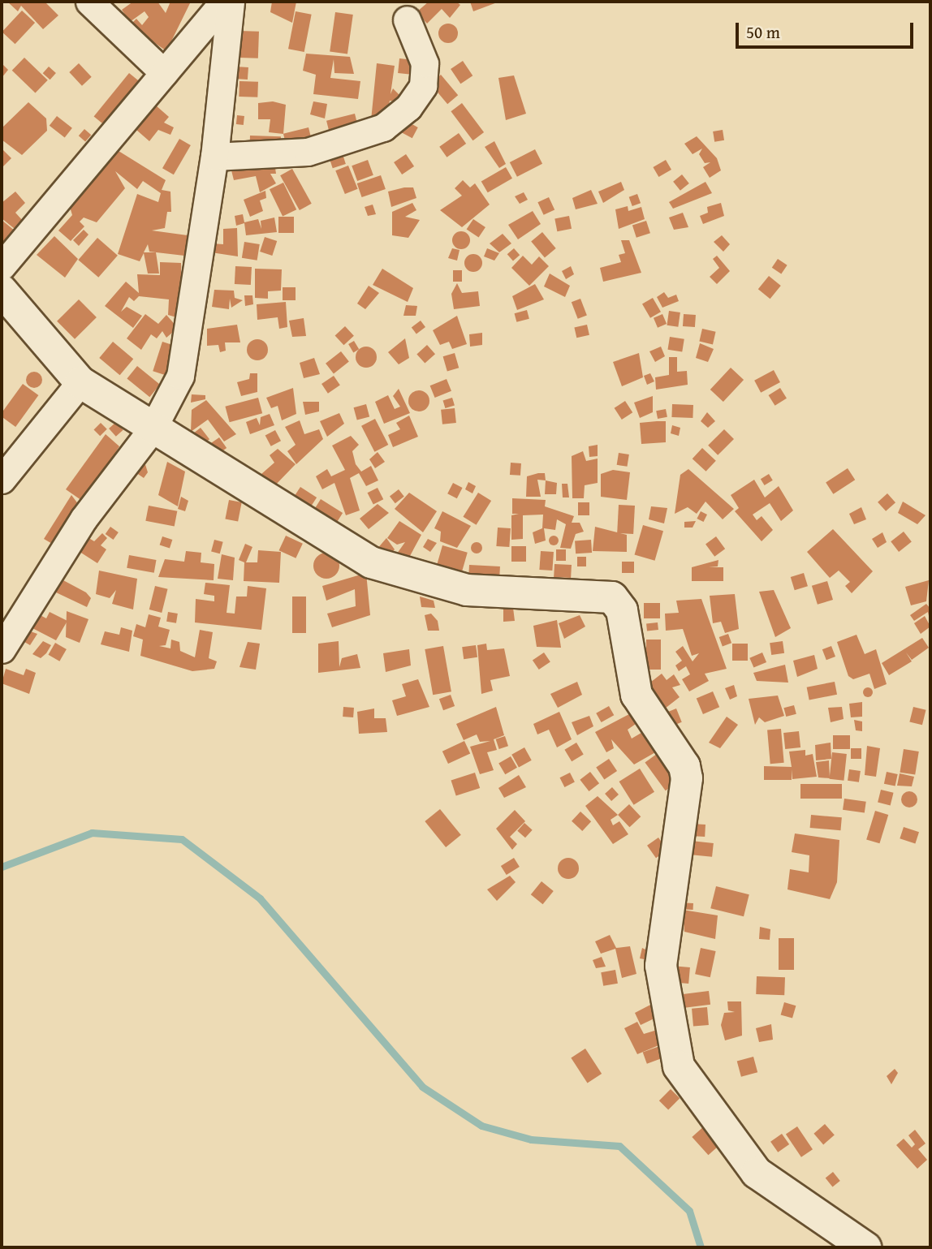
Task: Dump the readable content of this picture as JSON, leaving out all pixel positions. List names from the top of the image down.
{
  "scale_bar": "50 m"
}
